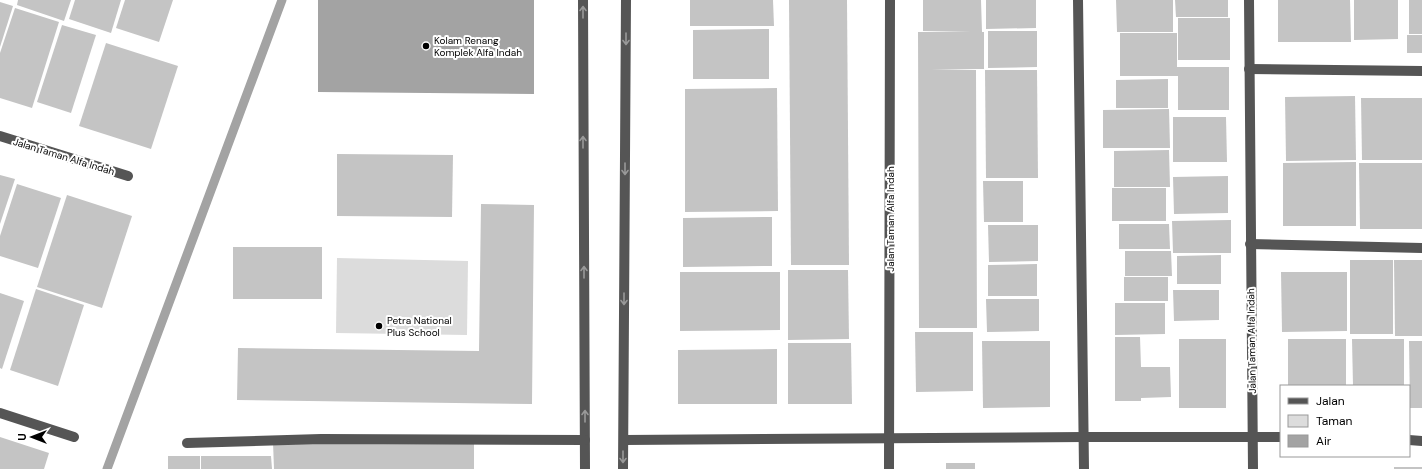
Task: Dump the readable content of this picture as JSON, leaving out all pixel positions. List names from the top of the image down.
{
  "streets": {
    "street": ["Jalan Taman Alfa Indah"]
  },
  "places": ["Kolam Renang Komplek Alfa Indah", "Petra National Plus School"],
  "legend": ["Jalan", "Taman", "Air"],
  "north": "left"
}
